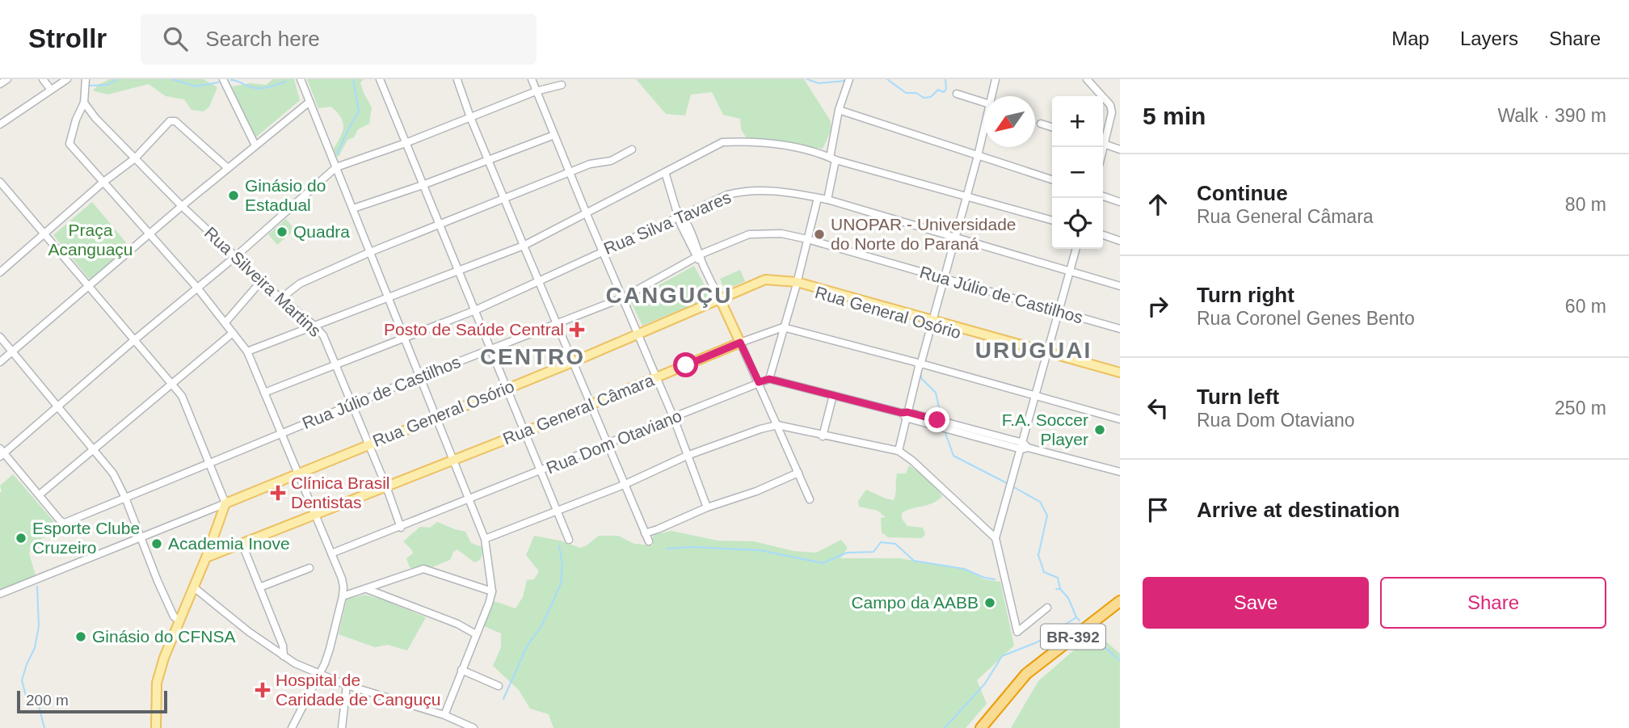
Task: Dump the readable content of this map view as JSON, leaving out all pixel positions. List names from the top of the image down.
{
  "streets": {
    "highway": ["BR-392"],
    "main road": ["Rua General Osório", "Rua General Câmara"],
    "street": [
      "Rua Silva Tavares",
      "Rua Silveira Martins",
      "Rua Júlio de Castilhos",
      "Rua Dom Otaviano"
    ]
  },
  "crossings": [
    ["Rua Silva Tavares", "Rua Silveira Martins"],
    ["Rua Silveira Martins", "Rua Júlio de Castilhos"],
    ["Rua Silveira Martins", "Rua General Osório"],
    ["Rua Silveira Martins", "Rua General Câmara"],
    ["Rua Silveira Martins", "Rua Dom Otaviano"]
  ],
  "districts": ["CANGUÇU", "URUGUAI", "CENTRO"],
  "parks": ["Praça Acanguaçu"],
  "places": {
    "other": [
      "Ginásio do Estadual",
      "Quadra",
      "UNOPAR - Universidade do Norte do Paraná",
      "F.A. Soccer Player",
      "Esporte Clube Cruzeiro",
      "Academia Inove",
      "Campo da AABB",
      "Ginásio do CFNSA"
    ],
    "health": ["Posto de Saúde Central", "Clínica Brasil Dentistas", "Hospital de Caridade de Canguçu"]
  },
  "scale_bar": "200 m",
  "north": "bottom left",
  "page": {
    "header": "Strollr",
    "search": "Search here",
    "nav": ["Map", "Layers", "Share"],
    "heading": ["5 min", "Walk · 390 m"],
    "map_buttons": ["+", "−"],
    "list": [
      ["Continue", "Rua General Câmara", "80 m"],
      ["Turn right", "Rua Coronel Genes Bento", "60 m"],
      ["Turn left", "Rua Dom Otaviano", "250 m"],
      "Arrive at destination"
    ],
    "buttons": ["Save", "Share"],
    "scale": "200 m"
  }
}
